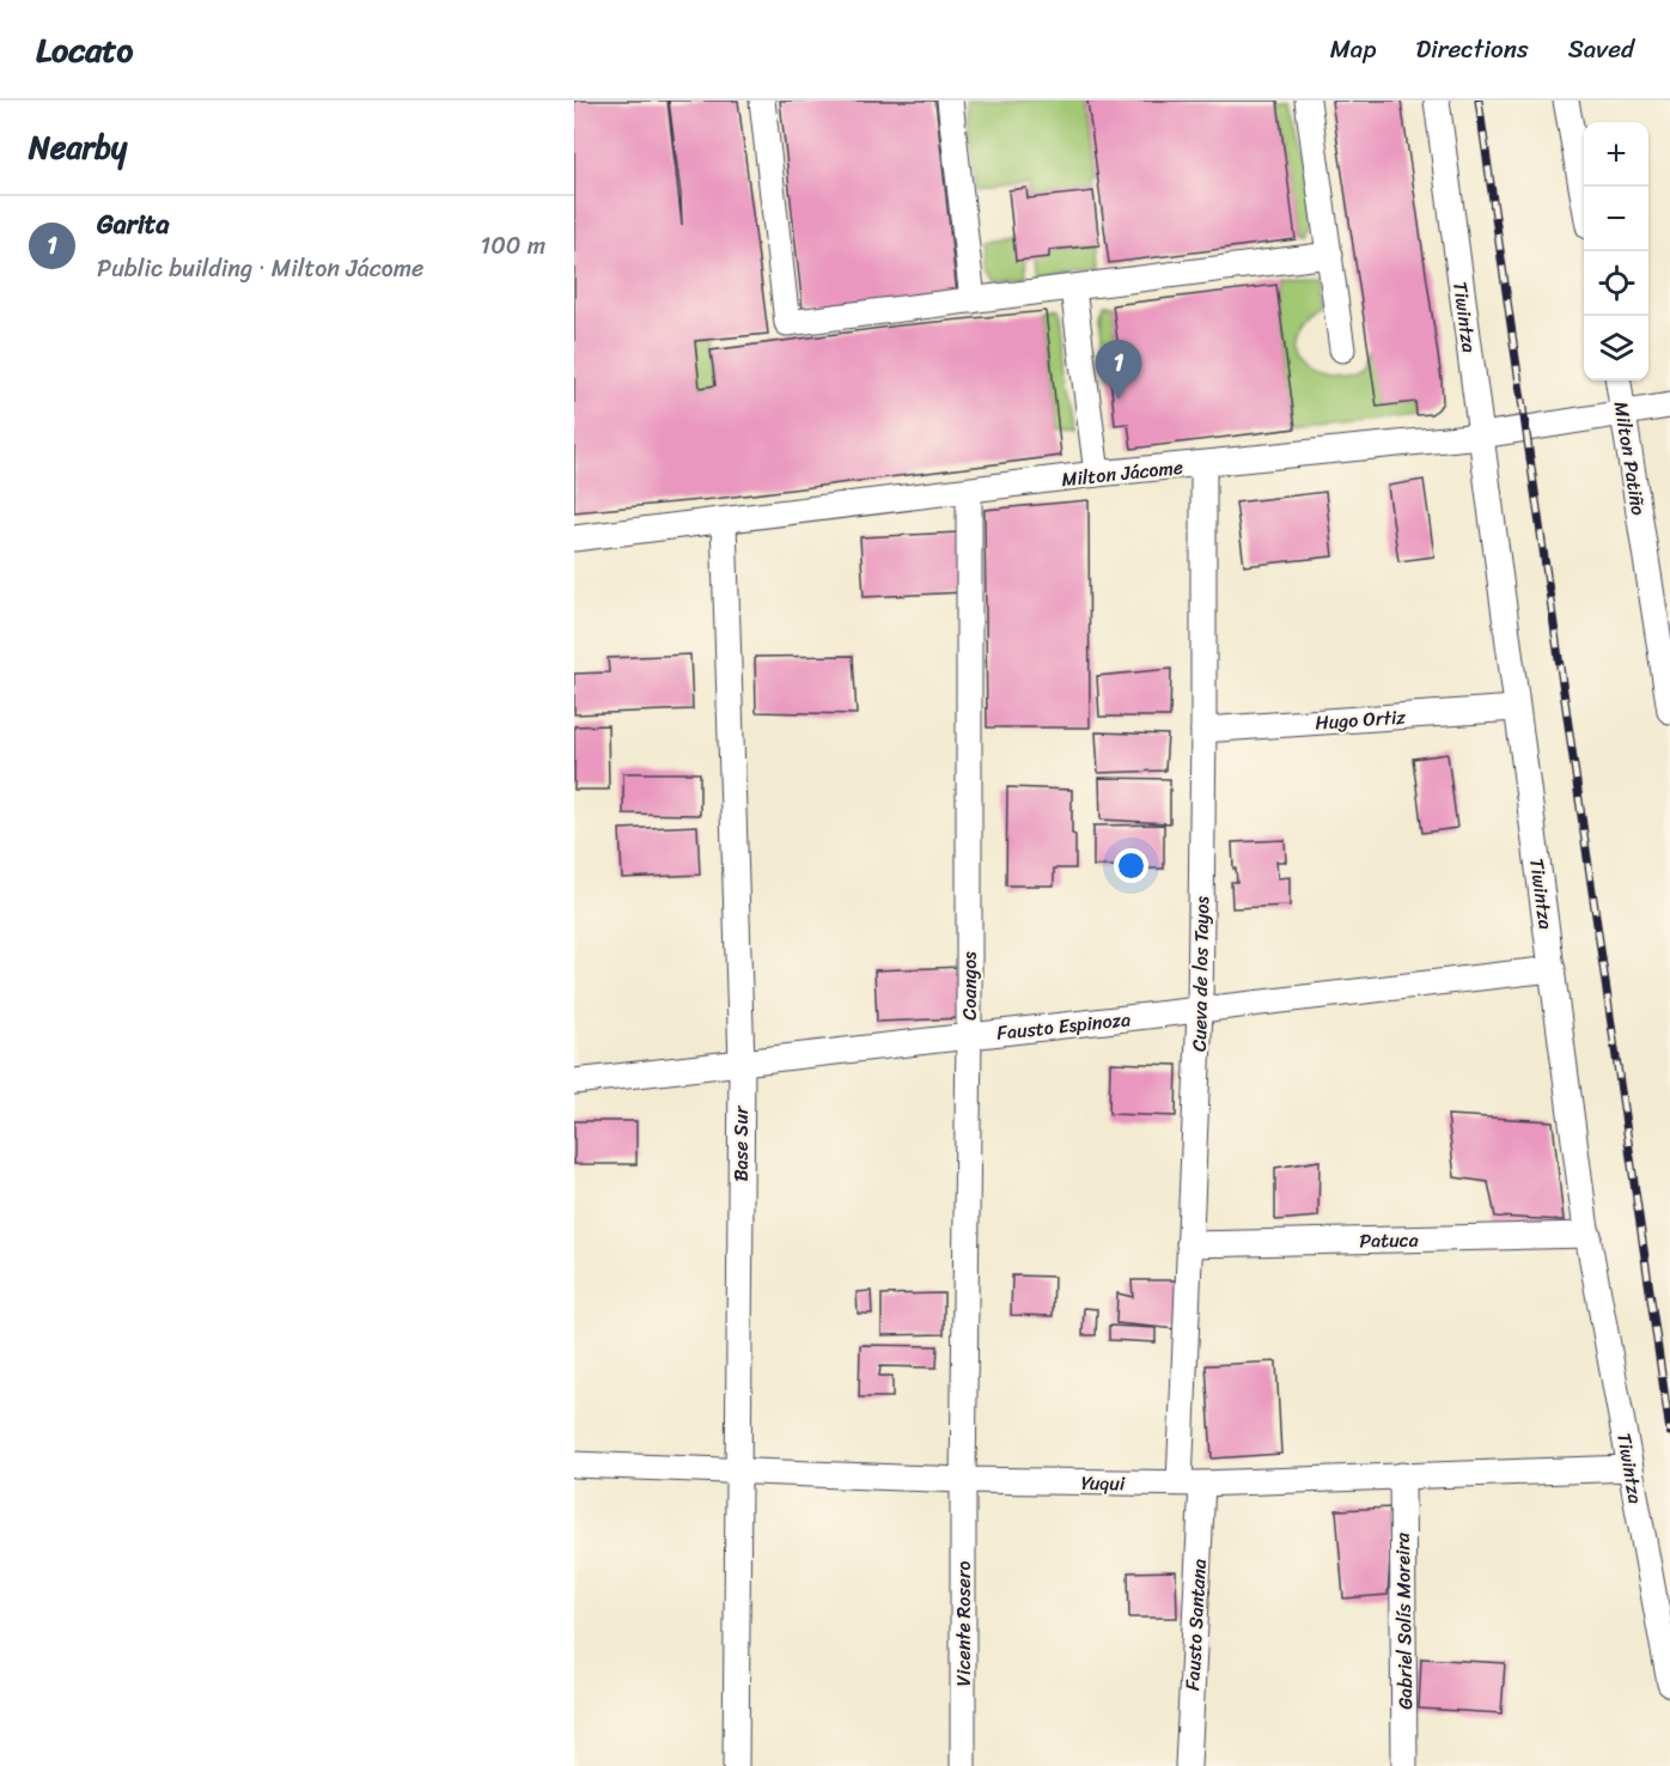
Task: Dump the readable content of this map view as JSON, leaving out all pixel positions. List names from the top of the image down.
{
  "streets": {
    "street": [
      "Tiwintza",
      "Milton Patiño",
      "Milton Jácome",
      "Hugo Ortiz",
      "Cueva de los Tayos",
      "Coangos",
      "Fausto Espinoza",
      "Base Sur",
      "Patuca",
      "Yuqui",
      "Gabriel Solís Moreira",
      "Vicente Rosero",
      "Fausto Santana"
    ]
  },
  "crossings": [
    ["Tiwintza", "Milton Jácome"],
    ["Tiwintza", "Hugo Ortiz"],
    ["Tiwintza", "Fausto Espinoza"],
    ["Tiwintza", "Patuca"],
    ["Tiwintza", "Yuqui"],
    ["Milton Patiño", "Milton Jácome"],
    ["Milton Jácome", "Cueva de los Tayos"],
    ["Milton Jácome", "Coangos"],
    ["Milton Jácome", "Base Sur"],
    ["Hugo Ortiz", "Cueva de los Tayos"],
    ["Cueva de los Tayos", "Fausto Espinoza"],
    ["Cueva de los Tayos", "Patuca"],
    ["Cueva de los Tayos", "Yuqui"],
    ["Cueva de los Tayos", "Fausto Santana"],
    ["Coangos", "Fausto Espinoza"],
    ["Coangos", "Yuqui"],
    ["Coangos", "Vicente Rosero"],
    ["Fausto Espinoza", "Base Sur"],
    ["Base Sur", "Yuqui"],
    ["Yuqui", "Gabriel Solís Moreira"],
    ["Yuqui", "Vicente Rosero"],
    ["Yuqui", "Fausto Santana"]
  ],
  "page": {
    "header": "Locato",
    "nav": ["Map", "Directions", "Saved"],
    "heading": "Nearby",
    "map_buttons": ["+", "−"],
    "list": [
      {
        "mark": "1",
        "name": "Garita",
        "note": "Public building · Milton Jácome",
        "value": "100 m"
      }
    ],
    "pins": "1"
  }
}
